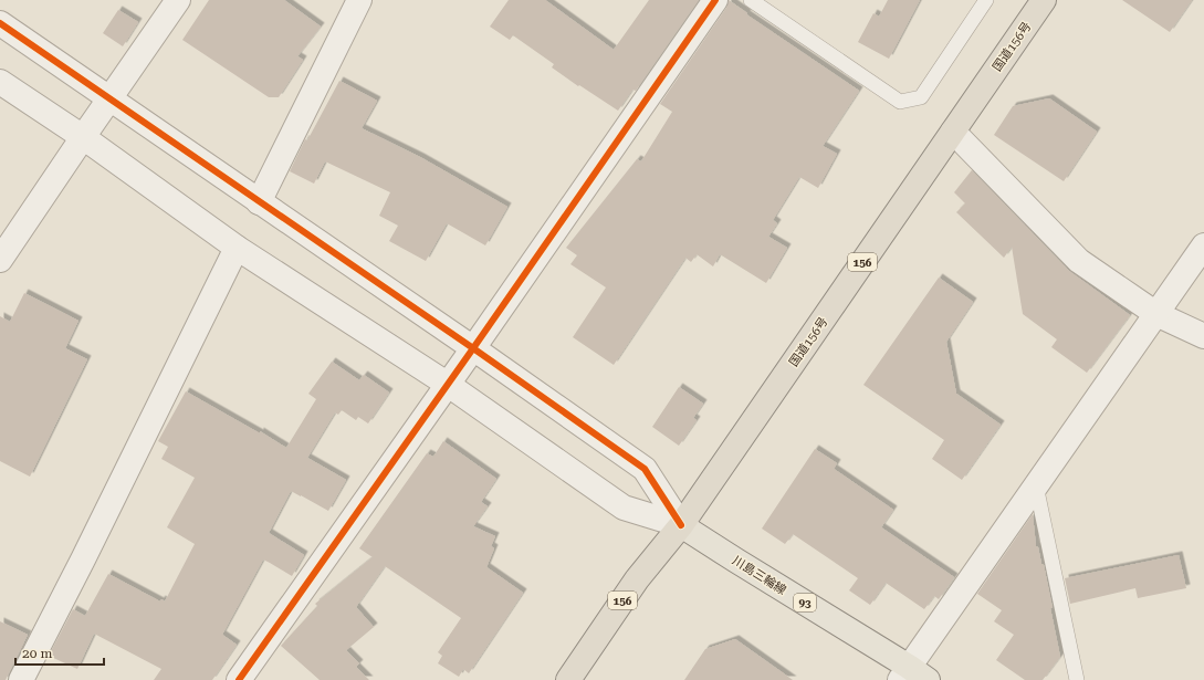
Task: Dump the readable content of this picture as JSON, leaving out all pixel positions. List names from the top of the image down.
{
  "streets": {
    "highway": ["国道156号", "156"],
    "main road": ["川島三輪線", "93"]
  },
  "crossings": [
    ["国道156号", "川島三輪線"]
  ],
  "scale_bar": "20 m"
}
